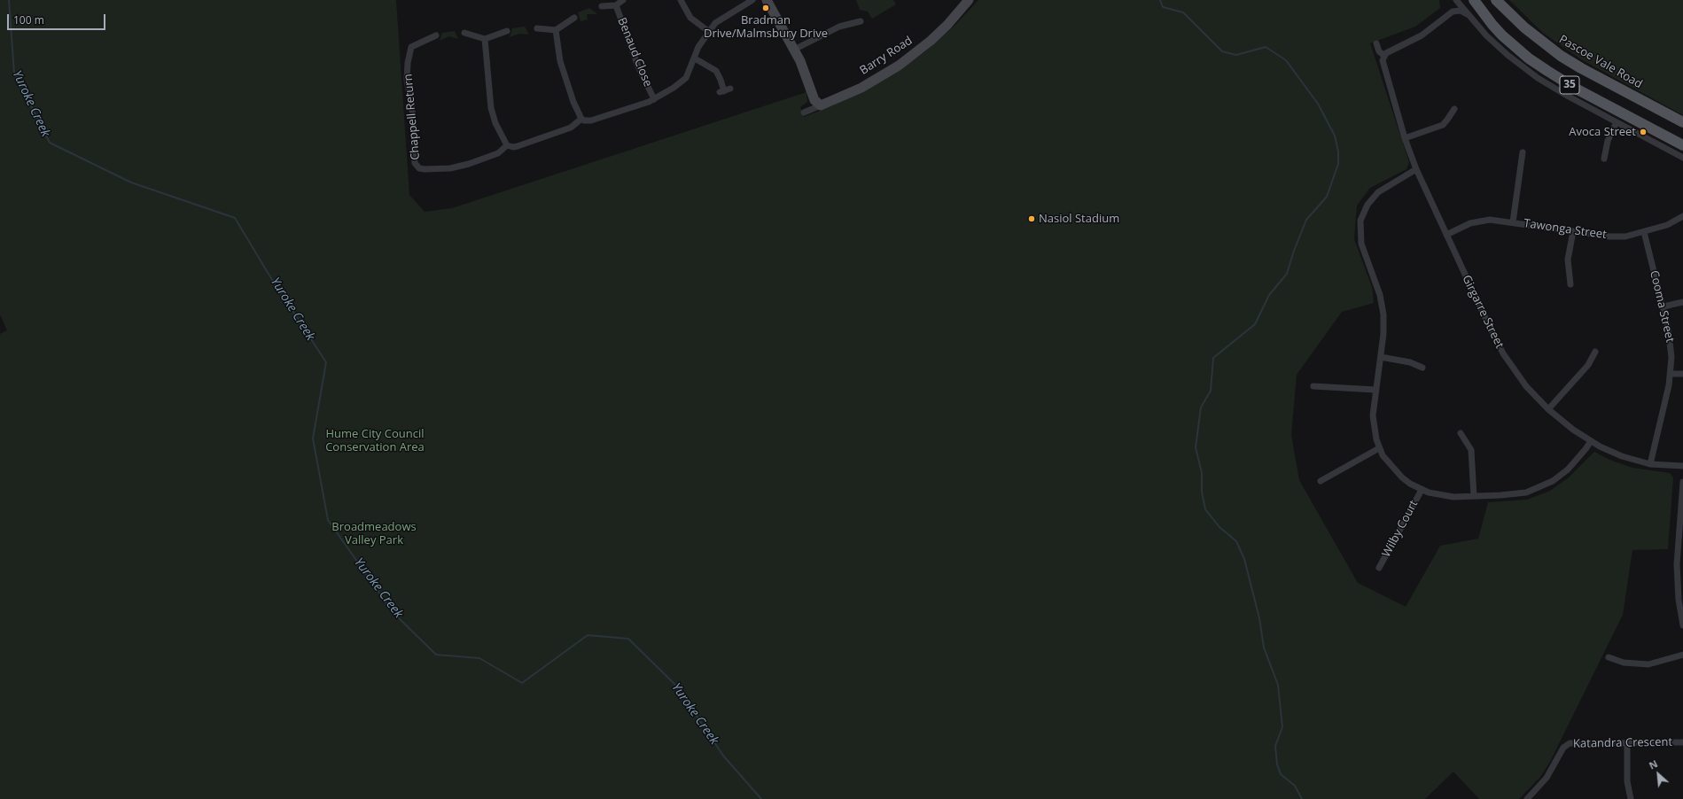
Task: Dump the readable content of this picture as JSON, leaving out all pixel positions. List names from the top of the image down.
{
  "streets": {
    "main road": ["Pascoe Vale Road", "35"],
    "street": [
      "Benaud Close",
      "Barry Road",
      "Chappell Return",
      "Tawonga Street",
      "Cooma Street",
      "Girgarre Street",
      "Wilby Court",
      "Katandra Crescent"
    ]
  },
  "crossings": [
    ["Tawonga Street", "Cooma Street"],
    ["Tawonga Street", "Girgarre Street"],
    ["Cooma Street", "Girgarre Street"]
  ],
  "water": ["Yuroke Creek"],
  "parks": ["Hume City Council Conservation Area", "Broadmeadows Valley Park"],
  "places": ["Bradman Drive/Malmsbury Drive", "Avoca Street", "Nasiol Stadium"],
  "scale_bar": "100 m",
  "north": "top left"
}
